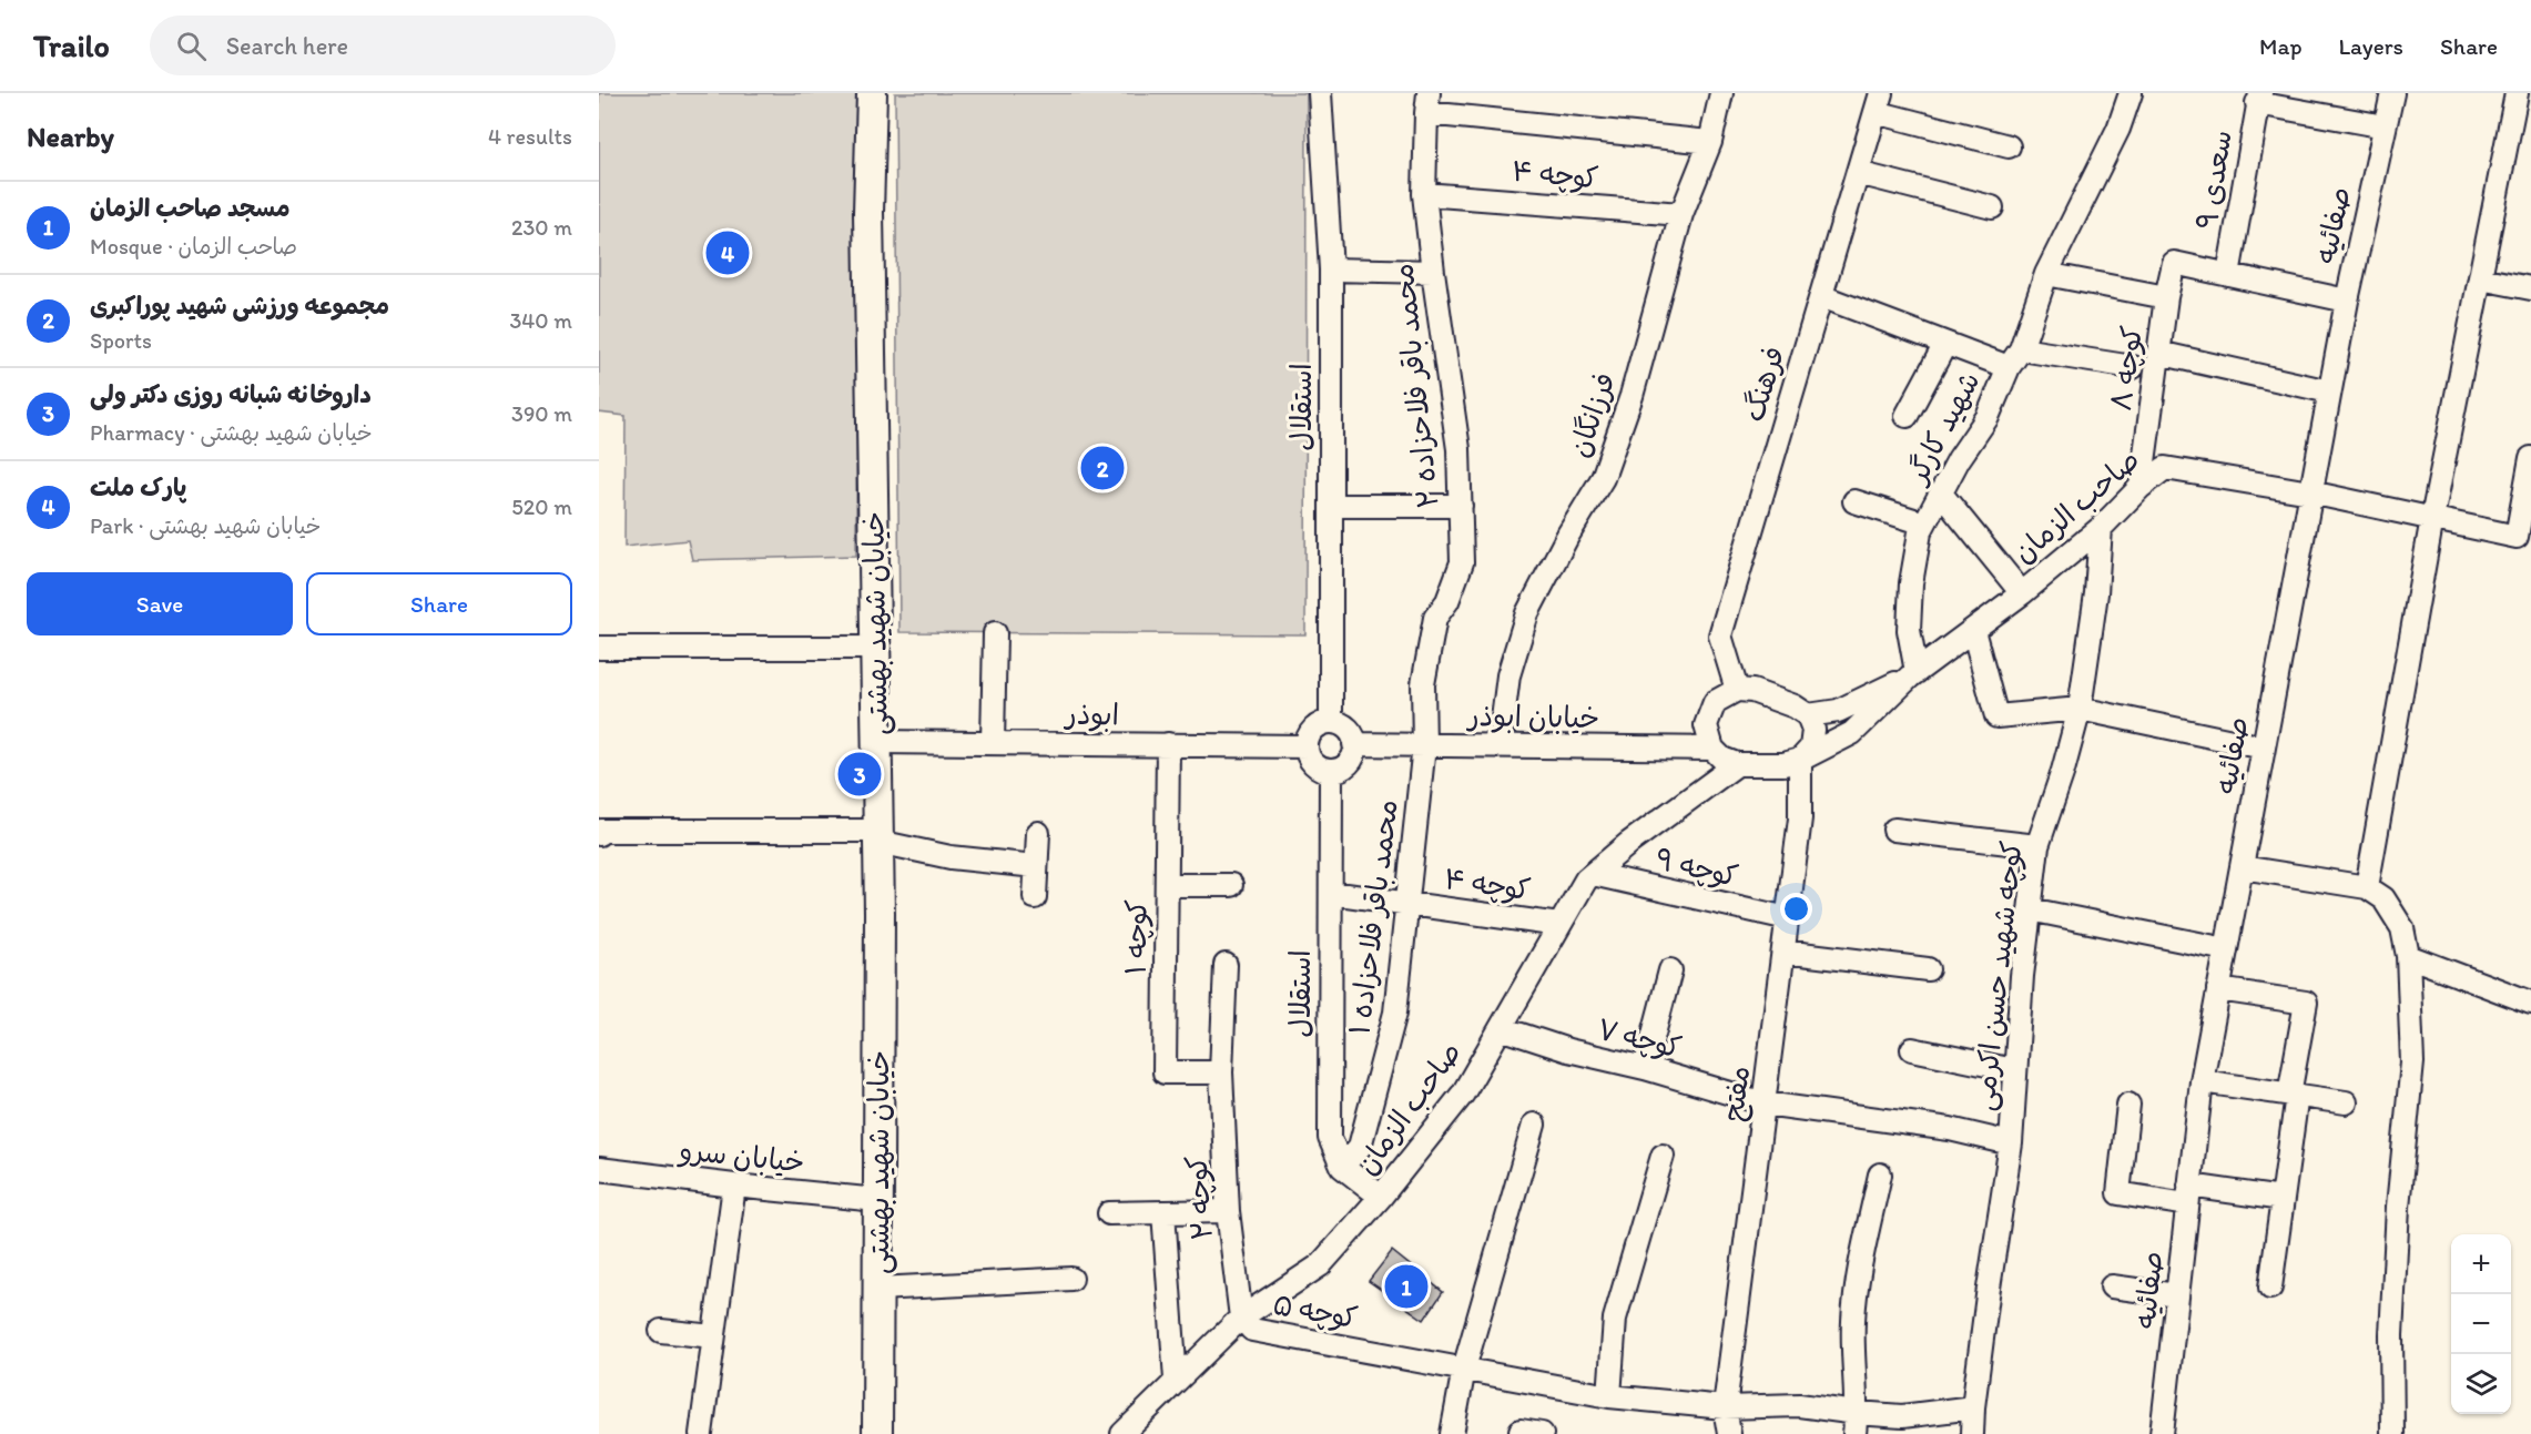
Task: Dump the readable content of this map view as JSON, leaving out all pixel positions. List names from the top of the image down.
{
  "streets": {
    "main road": ["خیابان شهید بهشتی"],
    "street": [
      "کوچه ۴",
      "سعدی ۹",
      "صفائیه",
      "کوچه ۸",
      "فرهنگ",
      "محمد باقر فلاحزاده ۲",
      "استقلال",
      "فرزانگان",
      "شهید کارگر",
      "صاحب الزمان",
      "ابوذر",
      "خیابان ابوذر",
      "کوچه ۹",
      "محمد باقر فلاحزاده ۱",
      "کوچه ۱",
      "کوچه شهید حسن اکرمی",
      "کوچه ۷",
      "مفتح",
      "خیابان سرو",
      "کوچه ۲",
      "کوچه ۵"
    ]
  },
  "crossings": [
    ["کوچه ۴", "محمد باقر فلاحزاده ۲"],
    ["کوچه ۴", "استقلال"],
    ["کوچه ۴", "فرزانگان"],
    ["کوچه ۴", "صاحب الزمان"],
    ["کوچه ۴", "محمد باقر فلاحزاده ۱"],
    ["سعدی ۹", "کوچه ۸"],
    ["صفائیه", "صاحب الزمان"],
    ["کوچه ۸", "صاحب الزمان"],
    ["فرهنگ", "شهید کارگر"],
    ["فرهنگ", "صاحب الزمان"],
    ["فرهنگ", "خیابان ابوذر"],
    ["فرهنگ", "مفتح"],
    ["محمد باقر فلاحزاده ۲", "خیابان ابوذر"],
    ["محمد باقر فلاحزاده ۲", "محمد باقر فلاحزاده ۱"],
    ["استقلال", "ابوذر"],
    ["استقلال", "خیابان ابوذر"],
    ["استقلال", "محمد باقر فلاحزاده ۱"],
    ["فرزانگان", "خیابان ابوذر"],
    ["شهید کارگر", "صاحب الزمان"],
    ["صاحب الزمان", "خیابان ابوذر"],
    ["صاحب الزمان", "کوچه ۹"],
    ["صاحب الزمان", "کوچه شهید حسن اکرمی"],
    ["صاحب الزمان", "کوچه ۷"],
    ["صاحب الزمان", "مفتح"],
    ["صاحب الزمان", "کوچه ۲"],
    ["صاحب الزمان", "کوچه ۵"],
    ["خیابان شهید بهشتی", "ابوذر"],
    ["خیابان شهید بهشتی", "خیابان سرو"],
    ["ابوذر", "خیابان ابوذر"],
    ["ابوذر", "کوچه ۱"],
    ["خیابان ابوذر", "محمد باقر فلاحزاده ۱"],
    ["خیابان ابوذر", "مفتح"],
    ["کوچه ۹", "مفتح"],
    ["کوچه ۱", "کوچه ۲"],
    ["کوچه شهید حسن اکرمی", "کوچه ۷"],
    ["کوچه شهید حسن اکرمی", "کوچه ۵"],
    ["کوچه ۷", "مفتح"],
    ["مفتح", "کوچه ۵"],
    ["کوچه ۲", "کوچه ۵"]
  ],
  "page": {
    "header": "Trailo",
    "search": "Search here",
    "nav": ["Map", "Layers", "Share"],
    "heading": ["Nearby", "4 results"],
    "list": [
      {
        "mark": "1",
        "name": "مسجد صاحب الزمان",
        "note": "Mosque · صاحب الزمان",
        "value": "230 m"
      },
      {
        "mark": "2",
        "name": "مجموعه ورزشی شهید پوراکبری",
        "note": "Sports",
        "value": "340 m"
      },
      {
        "mark": "3",
        "name": "داروخانه شبانه روزی دکتر ولی",
        "note": "Pharmacy · خیابان شهید بهشتی",
        "value": "390 m"
      },
      {
        "mark": "4",
        "name": "پارک ملت",
        "note": "Park · خیابان شهید بهشتی",
        "value": "520 m"
      }
    ],
    "pins": [
      "4",
      "2",
      "3",
      "1"
    ],
    "buttons": ["Save", "Share"],
    "map_buttons": ["+", "−"]
  }
}
